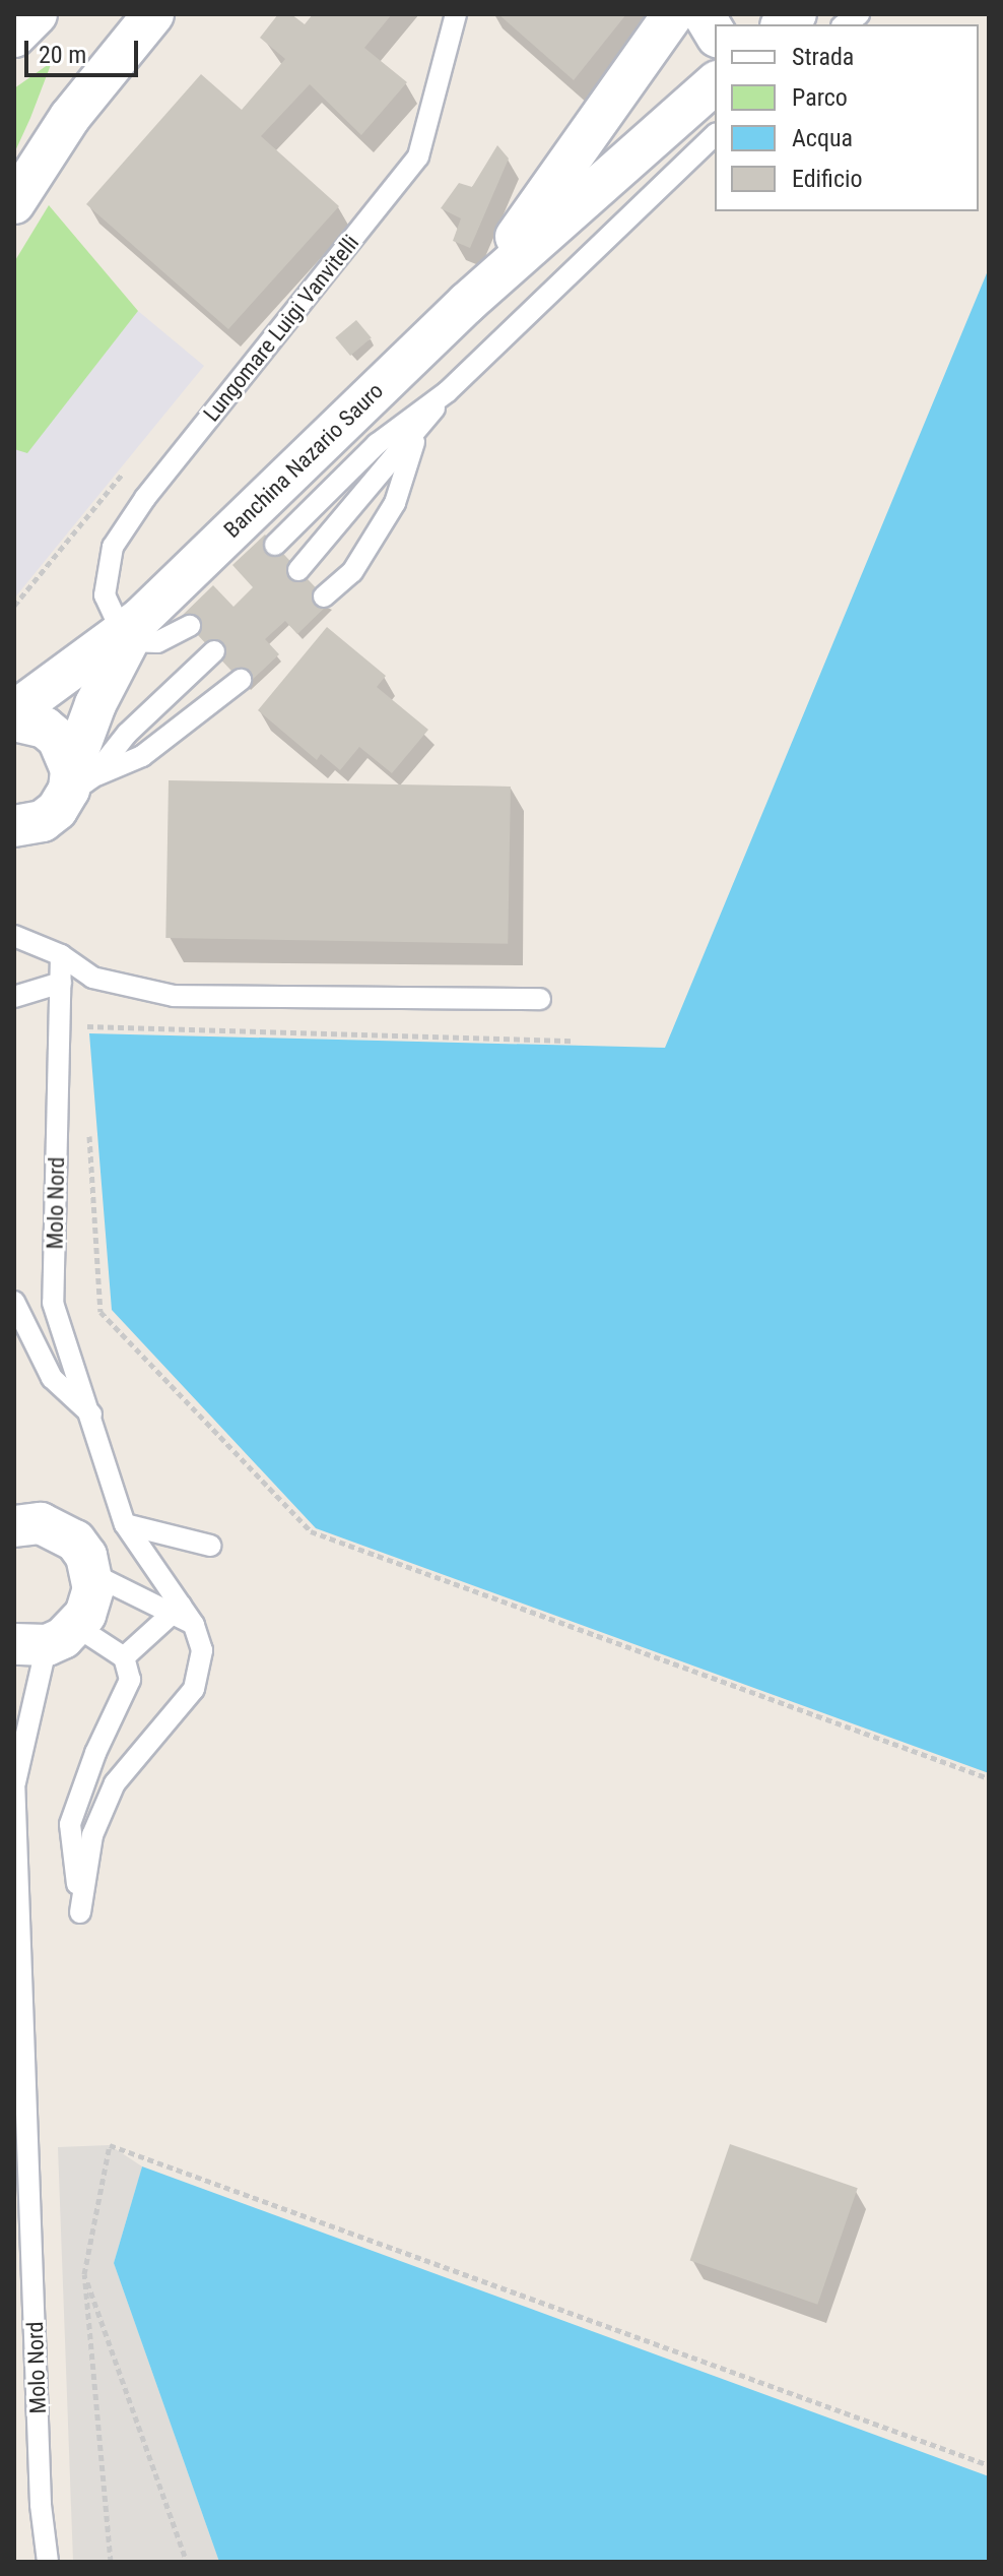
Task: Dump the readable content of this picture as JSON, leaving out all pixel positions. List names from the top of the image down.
{
  "streets": {
    "street": ["Banchina Nazario Sauro", "Molo Nord"],
    "lane": ["Lungomare Luigi Vanvitelli"]
  },
  "crossings": [
    ["Lungomare Luigi Vanvitelli", "Banchina Nazario Sauro"]
  ],
  "legend": [
    "Strada",
    "Parco",
    "Acqua",
    "Edificio"
  ],
  "scale_bar": "20 m"
}
